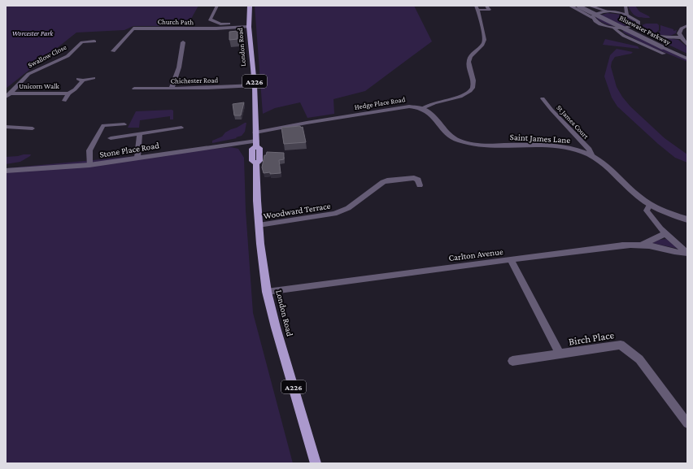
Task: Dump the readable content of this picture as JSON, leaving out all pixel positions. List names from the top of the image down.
{
  "streets": {
    "main road": ["London Road", "A226"],
    "street": [
      "Church Path",
      "Bluewater Parkway",
      "Swallow Close",
      "Chichester Road",
      "Unicorn Walk",
      "Hedge Place Road",
      "St James Court",
      "Saint James Lane",
      "Stone Place Road",
      "Woodward Terrace",
      "Carlton Avenue",
      "Birch Place"
    ]
  },
  "crossings": [
    ["Church Path", "London Road"],
    ["London Road", "Chichester Road"],
    ["London Road", "Hedge Place Road"],
    ["London Road", "Stone Place Road"],
    ["London Road", "Woodward Terrace"],
    ["London Road", "Carlton Avenue"],
    ["Swallow Close", "Unicorn Walk"],
    ["Hedge Place Road", "Saint James Lane"],
    ["St James Court", "Saint James Lane"],
    ["Carlton Avenue", "Birch Place"]
  ],
  "parks": ["Worcester Park"]
}
